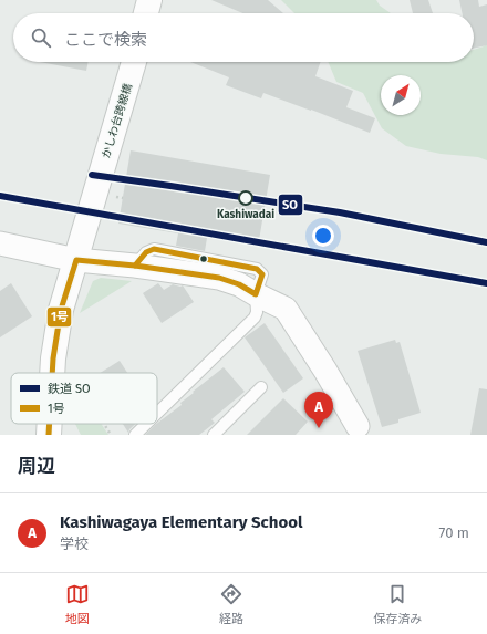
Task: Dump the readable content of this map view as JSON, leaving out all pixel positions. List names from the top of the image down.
{
  "streets": {
    "street": ["かしわ台跨線橋"]
  },
  "places": ["Kashiwadai"],
  "lines": ["rail line SO", "transit line 1号"],
  "legend": ["鉄道 SO", "1号"],
  "north": "top right",
  "page": {
    "search": "ここで検索",
    "pins": "A",
    "heading": "周辺",
    "list": [
      {
        "mark": "A",
        "name": "Kashiwagaya Elementary School",
        "note": "学校",
        "value": "70 m"
      }
    ],
    "nav": ["地図", "経路", "保存済み"]
  }
}
